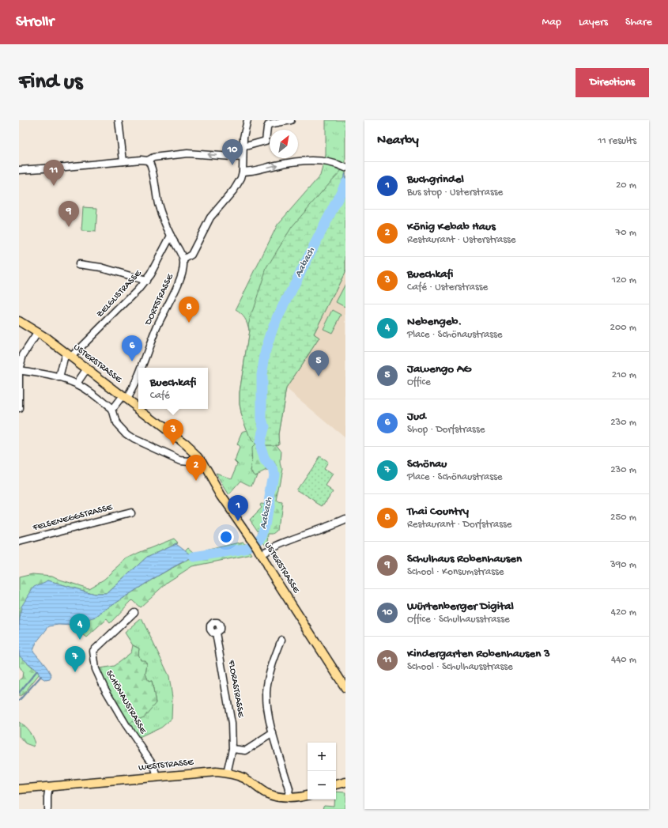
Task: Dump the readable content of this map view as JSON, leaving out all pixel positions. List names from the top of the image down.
{
  "streets": {
    "main road": ["USTERSTRASSE", "WESTSTRASSE"],
    "street": [
      "ZELGLISTRASSE",
      "DORFSTRASSE",
      "FELSENEGGSTRASSE",
      "FLORASTRASSE",
      "SCHÖNAUSTRASSE"
    ]
  },
  "crossings": [
    ["ZELGLISTRASSE", "USTERSTRASSE"],
    ["DORFSTRASSE", "USTERSTRASSE"],
    ["FLORASTRASSE", "WESTSTRASSE"],
    ["SCHÖNAUSTRASSE", "WESTSTRASSE"]
  ],
  "water": ["Aabach"],
  "north": "top right",
  "page": {
    "header": "Strollr",
    "nav": ["Map", "Layers", "Share"],
    "buttons": "Directions",
    "title": "Find us",
    "heading": ["Nearby", "11 results"],
    "pins": [
      "10",
      "11",
      "9",
      "8",
      "6",
      "5",
      "3",
      "2",
      "1",
      "4",
      "7"
    ],
    "list": [
      {
        "mark": "1",
        "name": "Buchgrindel",
        "note": "Bus stop · Usterstrasse",
        "value": "20 m"
      },
      {
        "mark": "2",
        "name": "König Kebab Haus",
        "note": "Restaurant · Usterstrasse",
        "value": "70 m"
      },
      {
        "mark": "3",
        "name": "Buechkafi",
        "note": "Café · Usterstrasse",
        "value": "120 m"
      },
      {
        "mark": "4",
        "name": "Nebengeb.",
        "note": "Place · Schönaustrasse",
        "value": "200 m"
      },
      {
        "mark": "5",
        "name": "Jawengo AG",
        "note": "Office",
        "value": "210 m"
      },
      {
        "mark": "6",
        "name": "Jud",
        "note": "Shop · Dorfstrasse",
        "value": "230 m"
      },
      {
        "mark": "7",
        "name": "Schönau",
        "note": "Place · Schönaustrasse",
        "value": "230 m"
      },
      {
        "mark": "8",
        "name": "Thai Country",
        "note": "Restaurant · Dorfstrasse",
        "value": "250 m"
      },
      {
        "mark": "9",
        "name": "Schulhaus Robenhausen",
        "note": "School · Konsumstrasse",
        "value": "390 m"
      },
      {
        "mark": "10",
        "name": "Würtenberger Digital",
        "note": "Office · Schulhausstrasse",
        "value": "420 m"
      },
      {
        "mark": "11",
        "name": "Kindergarten Robenhausen 3",
        "note": "School · Schulhausstrasse",
        "value": "440 m"
      }
    ],
    "popup": ["Buechkafi", "Café"],
    "map_buttons": ["+", "−"]
  }
}
